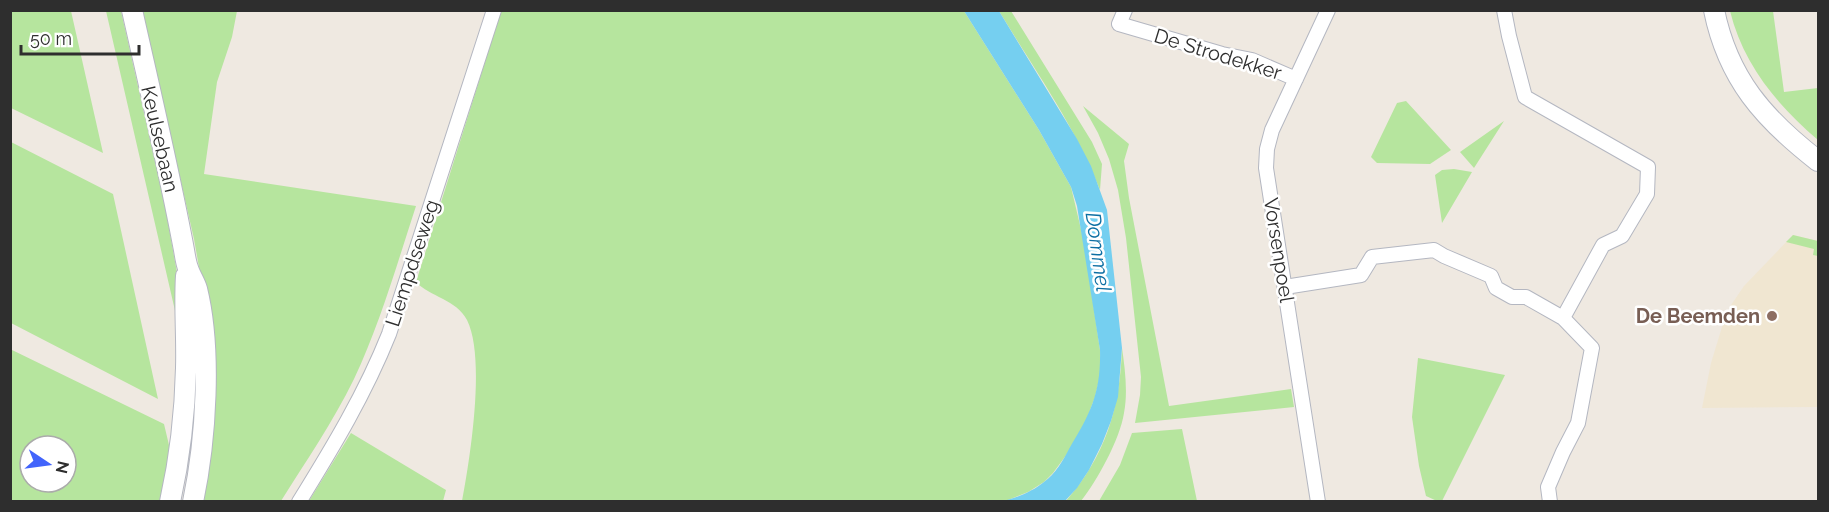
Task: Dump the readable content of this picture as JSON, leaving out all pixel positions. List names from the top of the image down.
{
  "streets": {
    "main road": ["Keulsebaan"],
    "street": ["De Strodekker", "Vorsenpoel", "Liempdseweg"]
  },
  "crossings": [
    ["De Strodekker", "Vorsenpoel"]
  ],
  "water": ["Dommel"],
  "places": ["De Beemden"],
  "scale_bar": "50 m",
  "north": "right"
}
